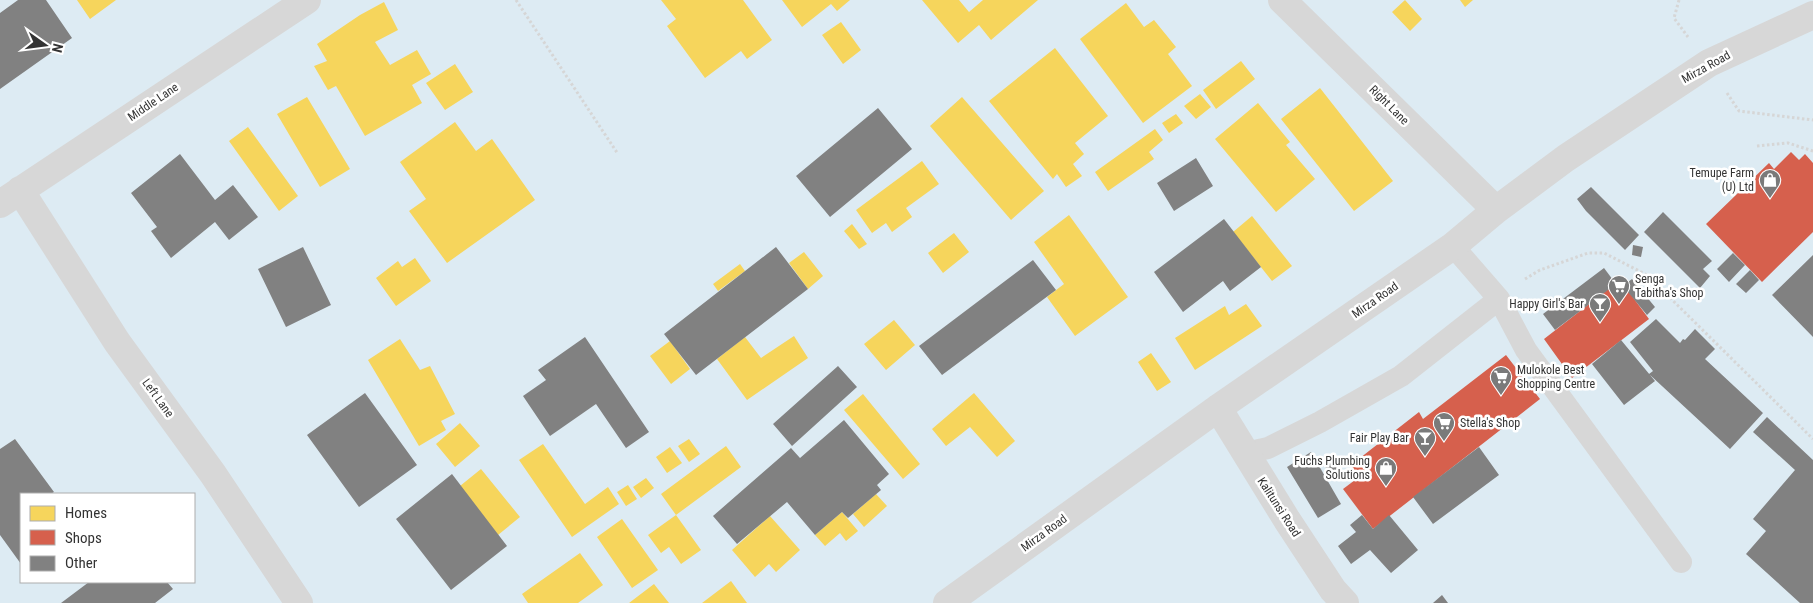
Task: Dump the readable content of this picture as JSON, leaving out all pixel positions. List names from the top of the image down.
{
  "streets": {
    "street": [
      "Mirza Road",
      "Middle Lane",
      "Right Lane",
      "Left Lane",
      "Kalitunsi Road"
    ]
  },
  "crossings": [
    ["Mirza Road", "Right Lane"],
    ["Mirza Road", "Kalitunsi Road"],
    ["Middle Lane", "Left Lane"]
  ],
  "places": {
    "shop": ["Temupe Farm (U) Ltd", "Fuchs Plumbing Solutions"],
    "supermarket": ["Senga Tabitha's Shop", "Mulokole Best Shopping Centre", "Stella's Shop"],
    "bar": ["Happy Girl's Bar", "Fair Play Bar"]
  },
  "legend": ["Homes", "Shops", "Other"],
  "north": "right"
}
